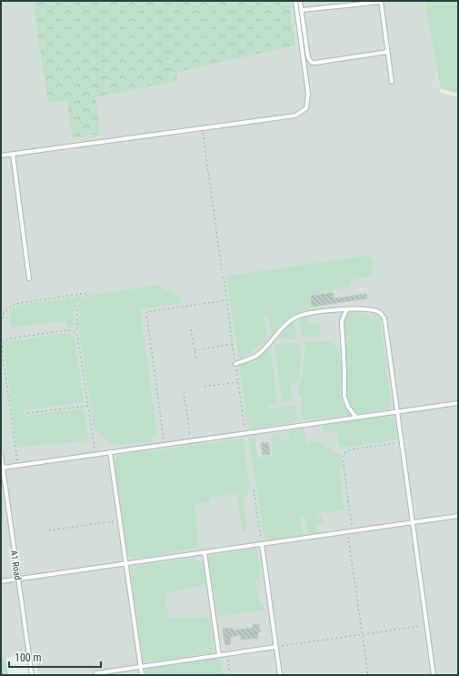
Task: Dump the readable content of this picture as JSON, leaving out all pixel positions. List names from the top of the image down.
{
  "streets": {
    "lane": ["A1 Road"]
  },
  "scale_bar": "100 m"
}
